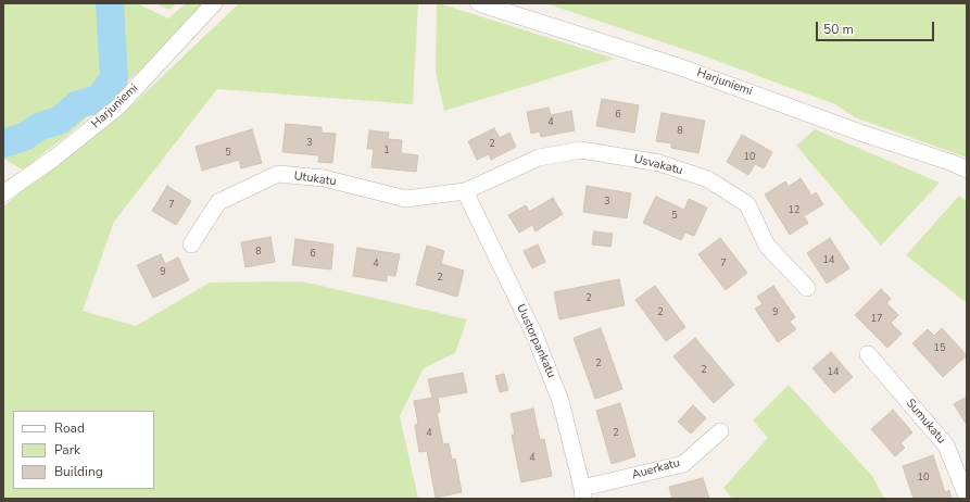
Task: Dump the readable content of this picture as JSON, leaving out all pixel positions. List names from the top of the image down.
{
  "streets": {
    "street": [
      "Harjuniemi",
      "Usvakatu",
      "Utukatu",
      "Uustorpankatu",
      "Sumukatu",
      "Auerkatu"
    ]
  },
  "crossings": [
    ["Usvakatu", "Utukatu"],
    ["Usvakatu", "Uustorpankatu"],
    ["Utukatu", "Uustorpankatu"],
    ["Uustorpankatu", "Auerkatu"]
  ],
  "house_numbers": [
    "6",
    "4",
    "8",
    "3",
    "2",
    "1",
    "5",
    "10",
    "3",
    "7",
    "12",
    "5",
    "8",
    "6",
    "14",
    "4",
    "7",
    "9",
    "2",
    "2",
    "2",
    "9",
    "17",
    "15",
    "2",
    "2",
    "14",
    "4",
    "2",
    "4",
    "10"
  ],
  "legend": ["Road", "Park", "Building"],
  "scale_bar": "50 m"
}
